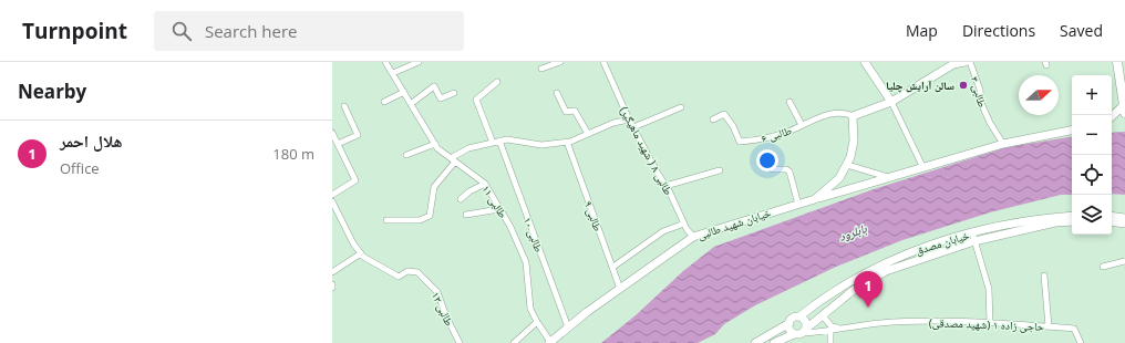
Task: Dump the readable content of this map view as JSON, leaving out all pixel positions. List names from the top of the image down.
{
  "streets": {
    "street": [
      "طالبی ۳",
      "طالبی ۶",
      "طالبی ۸ ( شهید ماهیگیر)",
      "طالبی ۱۱",
      "طالبی ۹",
      "خیابان شهید طالبی",
      "طالبی ۱۰",
      "خیابان مصدق",
      "طالبی ۱۲",
      "حاجی زاده ۱ (شهید مصدقی)"
    ]
  },
  "crossings": [
    ["طالبی ۶", "خیابان شهید طالبی"],
    ["طالبی ۸ ( شهید ماهیگیر)", "خیابان شهید طالبی"],
    ["طالبی ۱۱", "خیابان شهید طالبی"],
    ["طالبی ۹", "خیابان شهید طالبی"],
    ["خیابان شهید طالبی", "طالبی ۱۰"],
    ["خیابان مصدق", "حاجی زاده ۱ (شهید مصدقی)"]
  ],
  "water": ["بابلرود"],
  "places": ["سالن آرایش چلیا"],
  "north": "right",
  "page": {
    "header": "Turnpoint",
    "search": "Search here",
    "nav": ["Map", "Directions", "Saved"],
    "heading": "Nearby",
    "map_buttons": ["+", "−"],
    "list": [
      {
        "mark": "1",
        "name": "هلال احمر",
        "note": "Office",
        "value": "180 m"
      }
    ],
    "pins": "1"
  }
}
